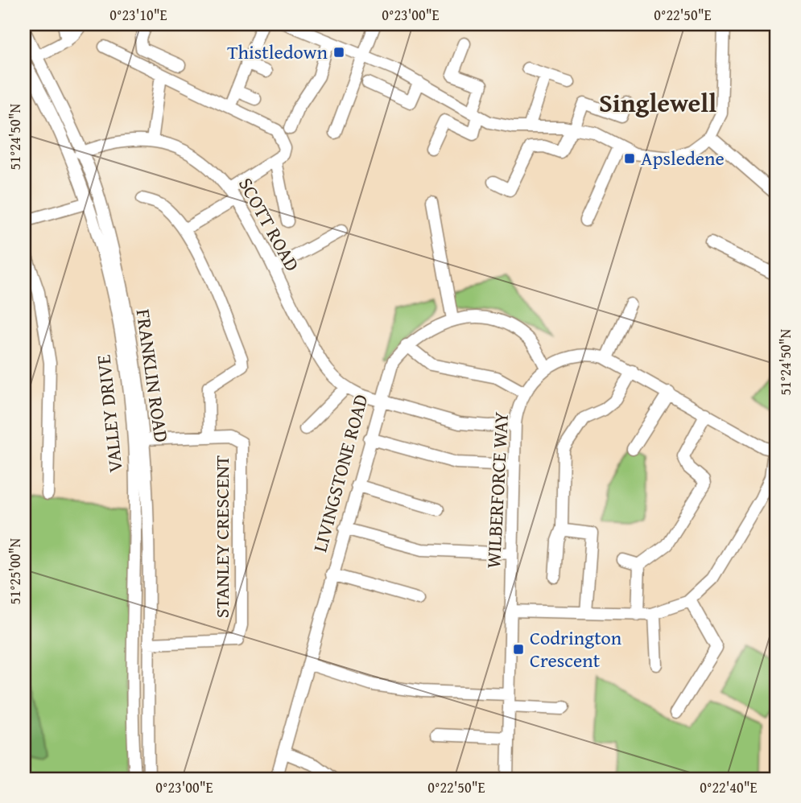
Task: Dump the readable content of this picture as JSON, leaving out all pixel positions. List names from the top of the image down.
{
  "streets": {
    "street": [
      "SCOTT ROAD",
      "FRANKLIN ROAD",
      "VALLEY DRIVE",
      "LIVINGSTONE ROAD",
      "WILBERFORCE WAY",
      "STANLEY CRESCENT"
    ]
  },
  "crossings": [
    ["SCOTT ROAD", "FRANKLIN ROAD"],
    ["SCOTT ROAD", "LIVINGSTONE ROAD"],
    ["SCOTT ROAD", "WILBERFORCE WAY"],
    ["FRANKLIN ROAD", "STANLEY CRESCENT"],
    ["LIVINGSTONE ROAD", "WILBERFORCE WAY"]
  ],
  "districts": ["Singlewell"],
  "places": {
    "transit": ["Thistledown", "Apsledene", "Codrington Crescent"]
  },
  "coordinates": [
    "0°23'10\"E",
    "0°23'00\"E",
    "0°22'50\"E",
    "51°24'50\"N",
    "51°25'00\"N",
    "0°22'40\"E"
  ]
}
